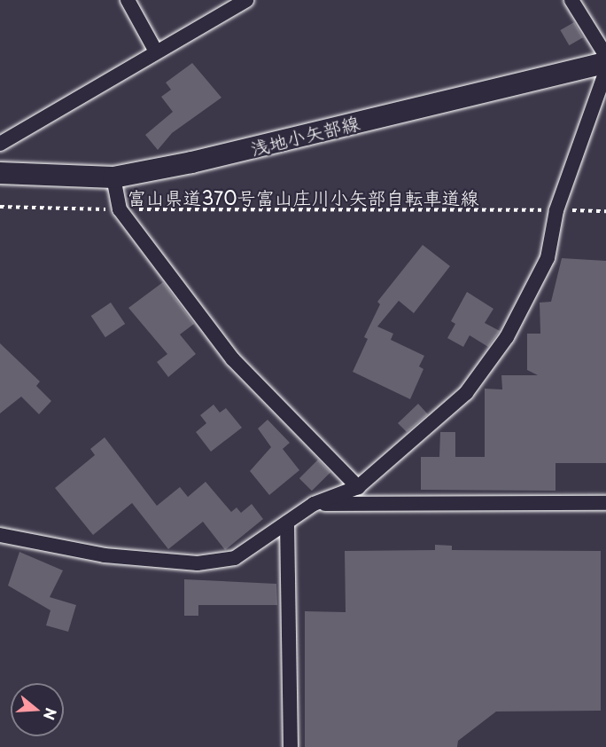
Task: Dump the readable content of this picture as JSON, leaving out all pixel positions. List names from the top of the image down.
{
  "streets": {
    "main road": ["浅地小矢部線"],
    "path": ["富山県道370号富山庄川小矢部自転車道線"]
  },
  "north": "right"
}
